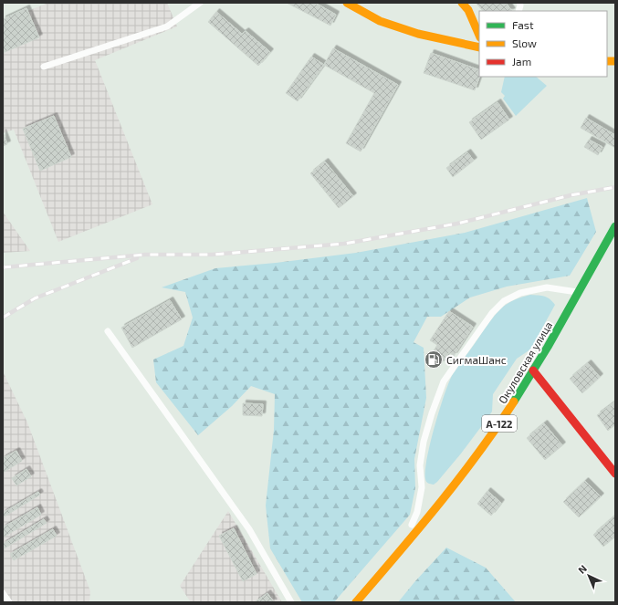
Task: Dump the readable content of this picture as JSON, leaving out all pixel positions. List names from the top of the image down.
{
  "streets": {
    "main road": ["Окуловская улица", "А-122"]
  },
  "places": {
    "fuel station": ["СигмаШанс"]
  },
  "legend": ["Fast", "Slow", "Jam"],
  "north": "top left"
}
